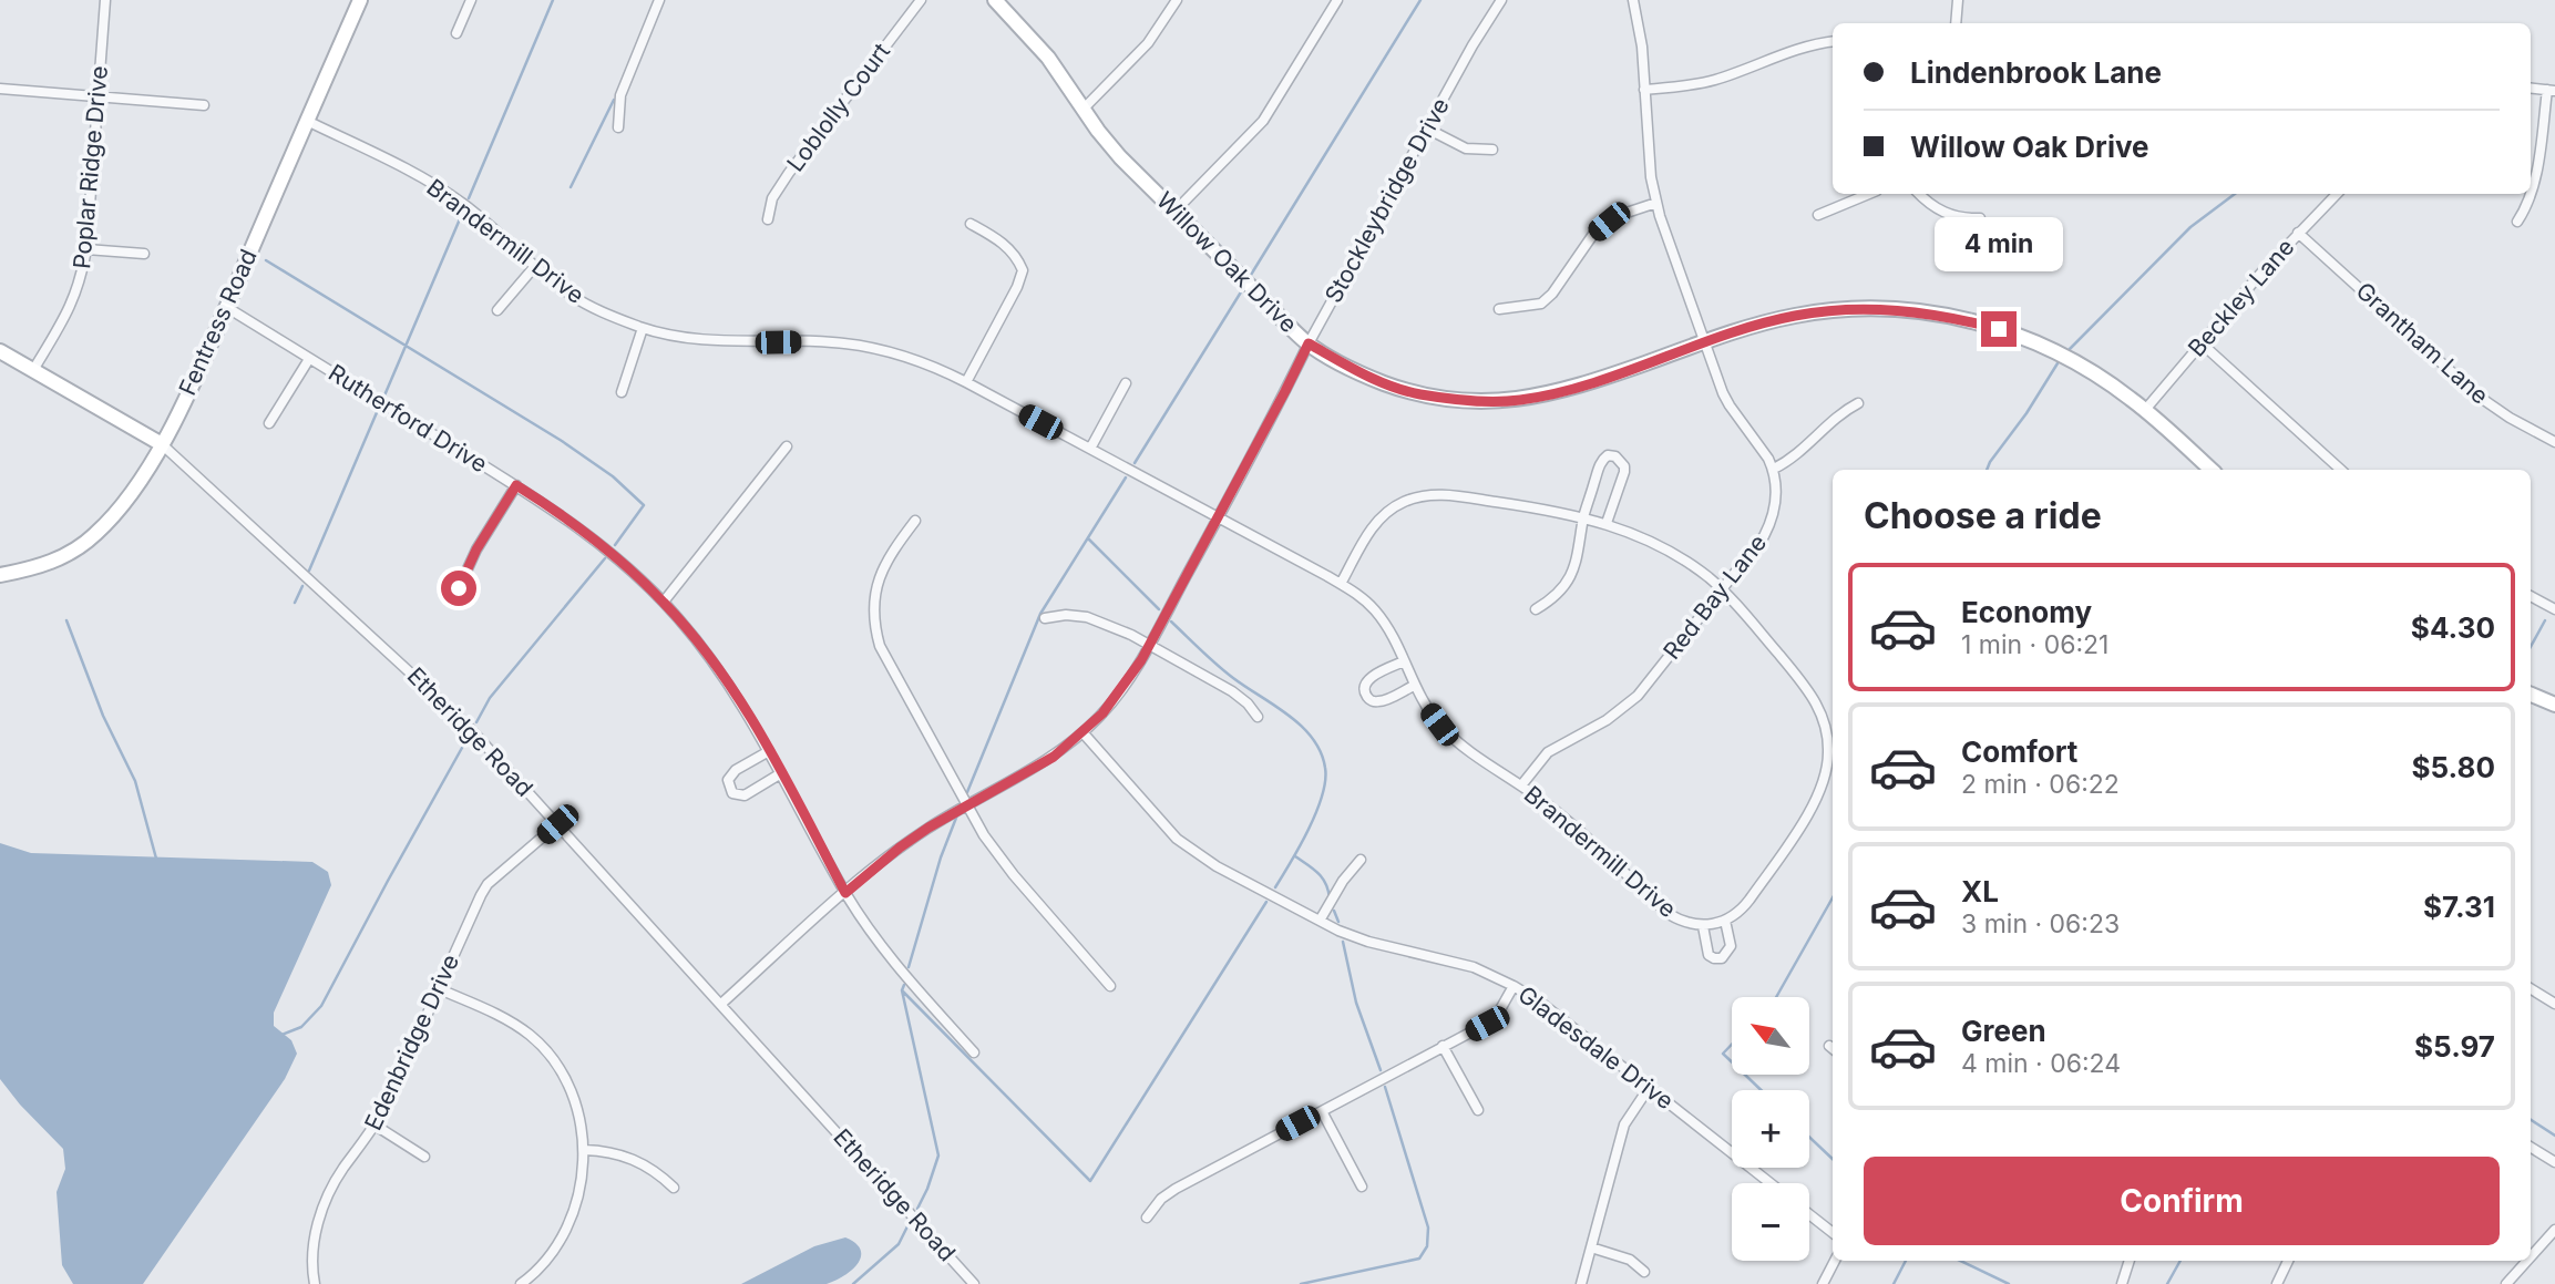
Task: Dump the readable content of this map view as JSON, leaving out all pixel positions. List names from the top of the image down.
{
  "streets": {
    "street": [
      "Loblolly Court",
      "Poplar Ridge Drive",
      "Stockleybridge Drive",
      "Brandermill Drive",
      "Willow Oak Drive",
      "Beckley Lane",
      "Fentress Road",
      "Grantham Lane",
      "Rutherford Drive",
      "Red Bay Lane",
      "Etheridge Road",
      "Edenbridge Drive",
      "Gladesdale Drive"
    ]
  },
  "crossings": [
    ["Poplar Ridge Drive", "Etheridge Road"],
    ["Stockleybridge Drive", "Brandermill Drive"],
    ["Stockleybridge Drive", "Willow Oak Drive"],
    ["Stockleybridge Drive", "Rutherford Drive"],
    ["Stockleybridge Drive", "Etheridge Road"],
    ["Stockleybridge Drive", "Gladesdale Drive"],
    ["Brandermill Drive", "Fentress Road"],
    ["Brandermill Drive", "Red Bay Lane"],
    ["Willow Oak Drive", "Beckley Lane"],
    ["Beckley Lane", "Grantham Lane"],
    ["Fentress Road", "Rutherford Drive"],
    ["Fentress Road", "Etheridge Road"],
    ["Etheridge Road", "Edenbridge Drive"]
  ],
  "north": "top left",
  "page": {
    "banner": ["Lindenbrook Lane", "Willow Oak Drive"],
    "bubble": "4 min",
    "heading": "Choose a ride",
    "list": [
      {
        "name": "Economy",
        "note": "1 min · 06:21",
        "value": "$4.30"
      },
      {
        "name": "Comfort",
        "note": "2 min · 06:22",
        "value": "$5.80"
      },
      {
        "name": "XL",
        "note": "3 min · 06:23",
        "value": "$7.31"
      },
      {
        "name": "Green",
        "note": "4 min · 06:24",
        "value": "$5.97"
      }
    ],
    "map_buttons": ["+", "−"],
    "buttons": "Confirm"
  }
}
